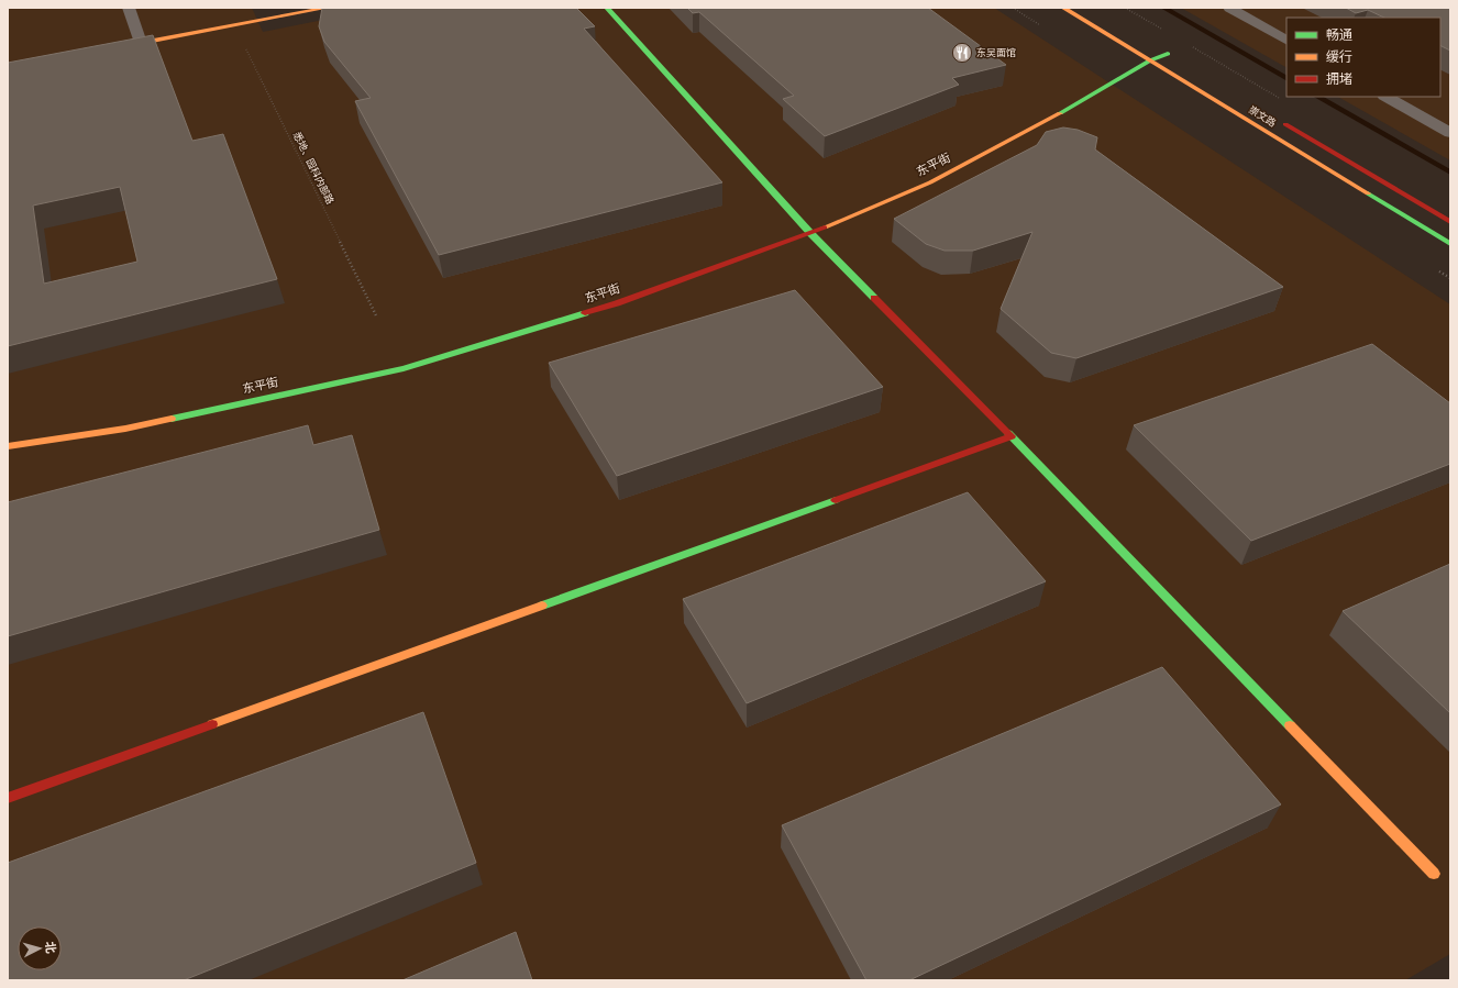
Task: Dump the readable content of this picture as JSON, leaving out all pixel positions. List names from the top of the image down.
{
  "streets": {
    "street": ["崇文路", "东平街"],
    "path": ["悉地、园科内部路"]
  },
  "crossings": [
    ["崇文路", "东平街"]
  ],
  "places": {
    "restaurant": ["东吴面馆"]
  },
  "legend": ["畅通", "缓行", "拥堵"],
  "north": "right"
}
